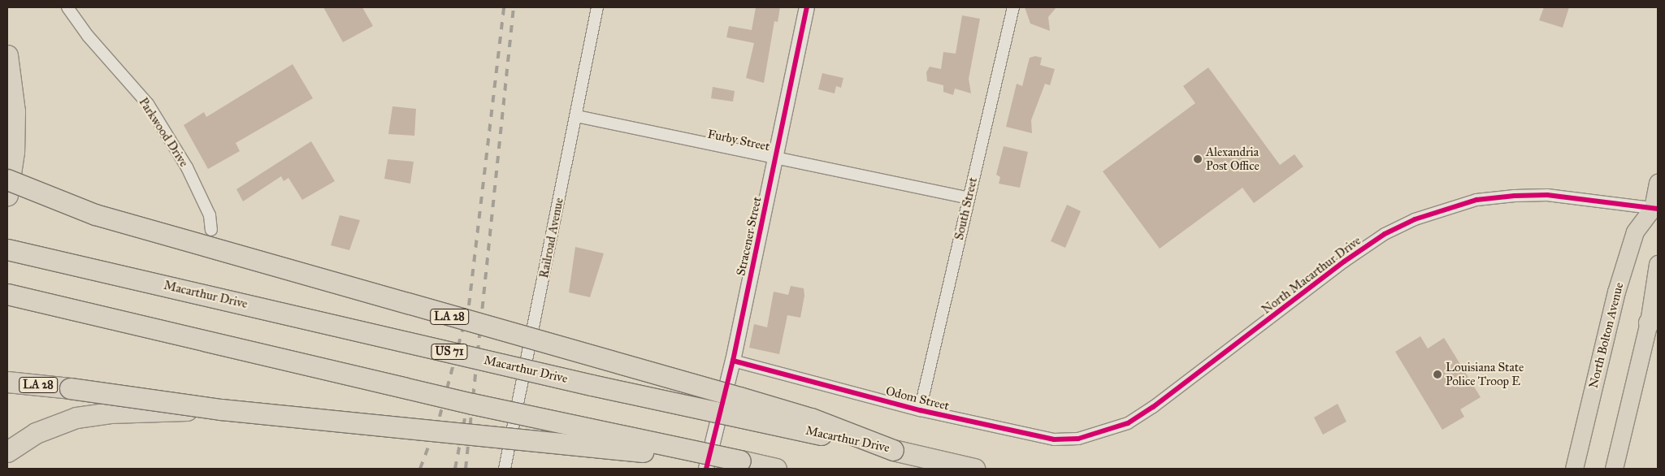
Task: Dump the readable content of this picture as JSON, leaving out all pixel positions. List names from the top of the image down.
{
  "streets": {
    "highway": ["Macarthur Drive", "LA 28", "US 71"],
    "main road": ["North Bolton Avenue"],
    "street": [
      "Parkwood Drive",
      "Furby Street",
      "South Street",
      "Stracener Street",
      "Railroad Avenue",
      "North Macarthur Drive",
      "Odom Street"
    ]
  },
  "crossings": [
    ["Furby Street", "South Street"],
    ["Furby Street", "Stracener Street"],
    ["Furby Street", "Railroad Avenue"],
    ["South Street", "Odom Street"],
    ["Stracener Street", "Odom Street"],
    ["North Macarthur Drive", "North Bolton Avenue"],
    ["North Macarthur Drive", "Odom Street"],
    ["Macarthur Drive", "LA 28"]
  ],
  "places": ["Alexandria Post Office", "Louisiana State Police Troop E"]
}
